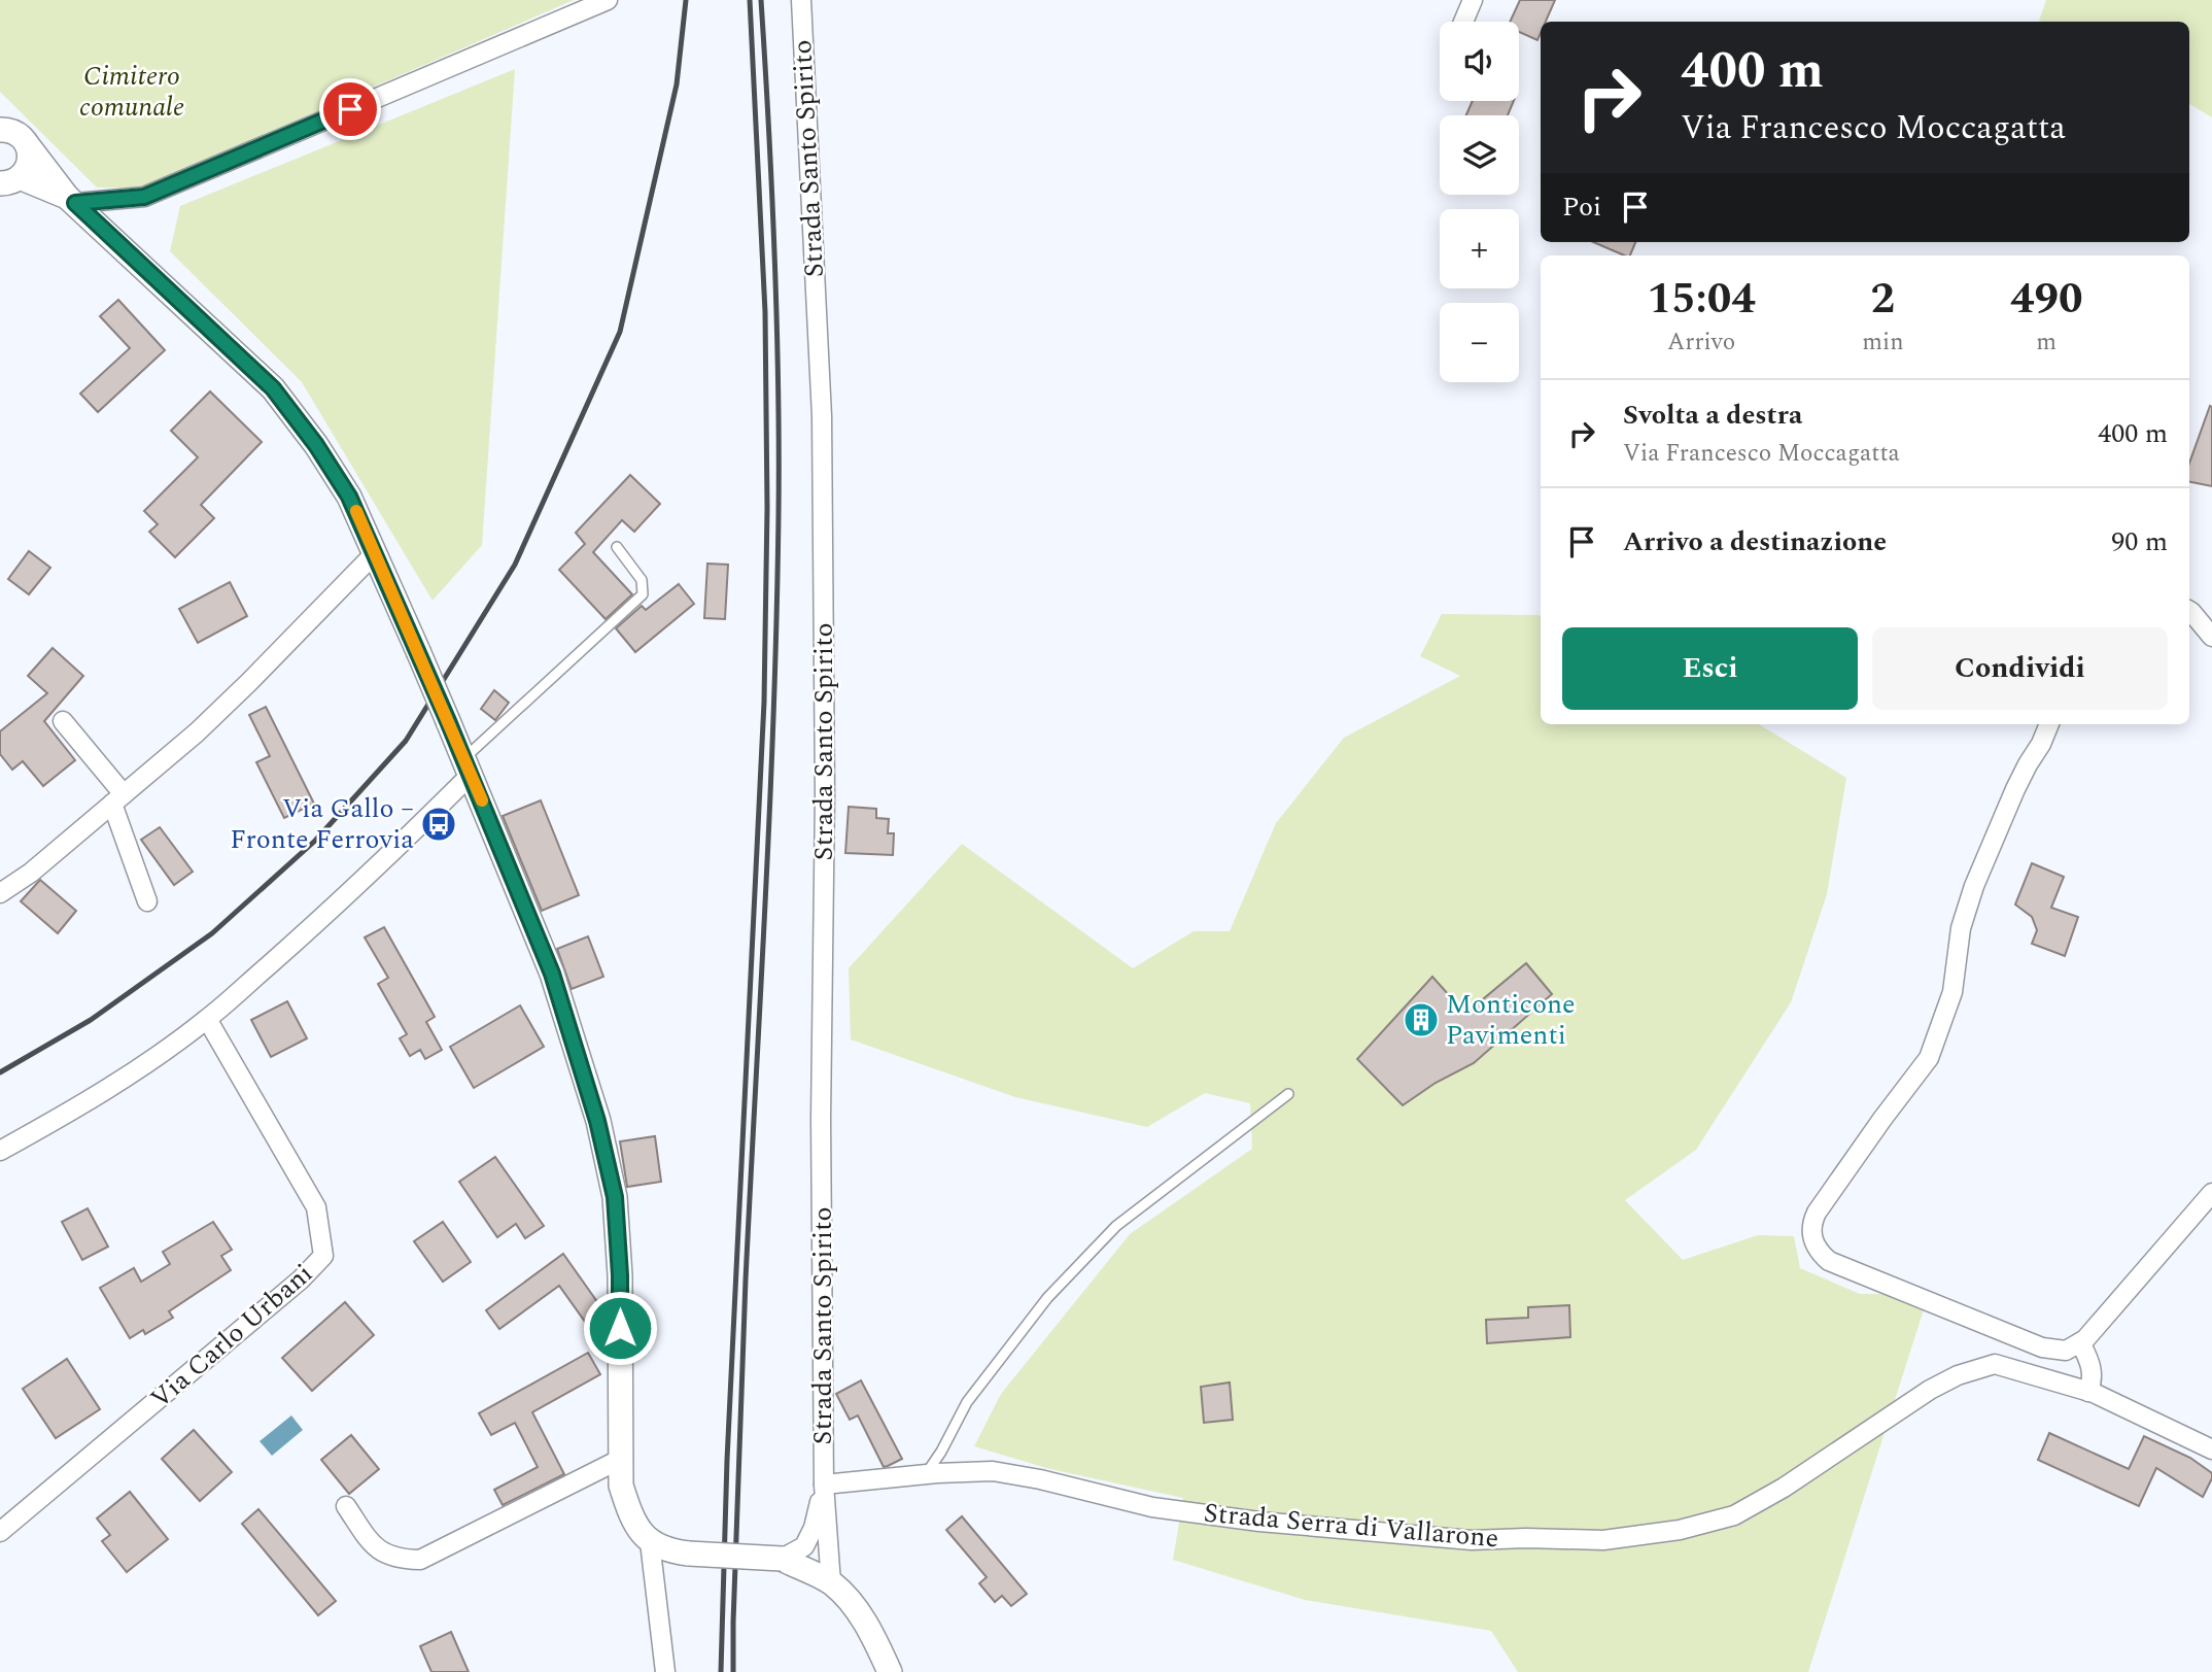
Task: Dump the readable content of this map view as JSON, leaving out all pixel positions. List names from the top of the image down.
{
  "streets": {
    "street": ["Strada Santo Spirito", "Via Carlo Urbani", "Strada Serra di Vallarone"]
  },
  "crossings": [
    ["Strada Santo Spirito", "Strada Serra di Vallarone"]
  ],
  "parks": ["Cimitero comunale"],
  "places": {
    "bus stop": ["Via Gallo – Fronte Ferrovia"],
    "building": ["Monticone Pavimenti"]
  },
  "page": {
    "map_buttons": ["+", "−"],
    "turn": ["400 m", "Via Francesco Moccagatta"],
    "then": "Poi",
    "eta": [
      "15:04",
      "Arrivo",
      "2",
      "min",
      "490",
      "m"
    ],
    "list": [
      {
        "name": "Svolta a destra",
        "note": "Via Francesco Moccagatta",
        "value": "400 m"
      },
      {
        "name": "Arrivo a destinazione",
        "value": "90 m"
      }
    ],
    "buttons": ["Esci", "Condividi"]
  }
}
